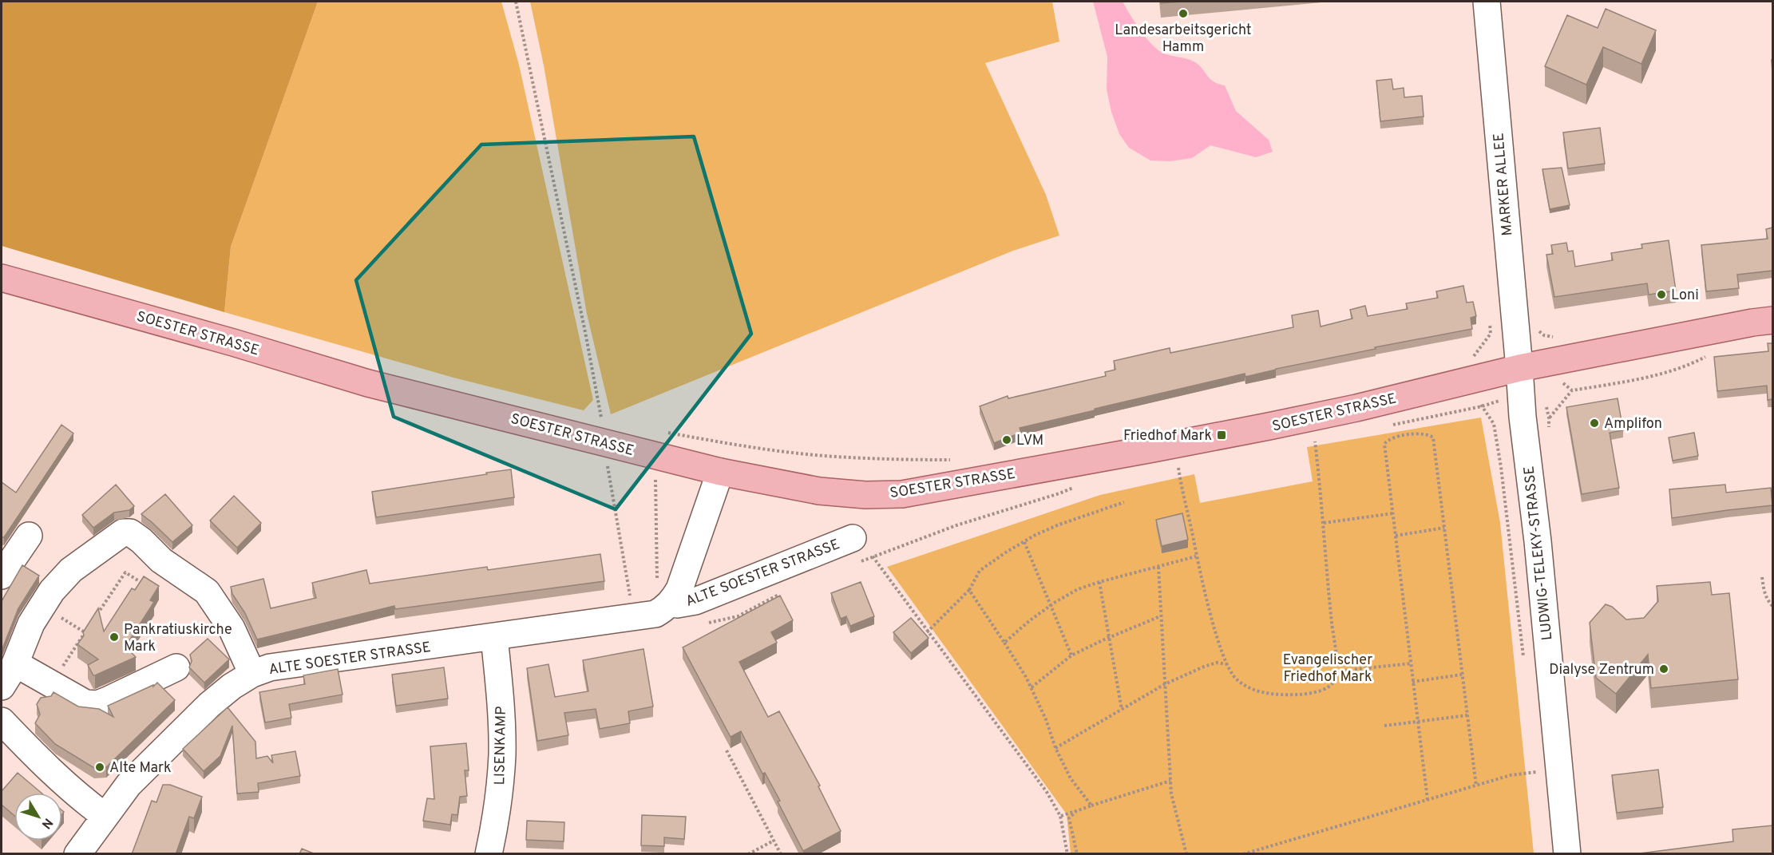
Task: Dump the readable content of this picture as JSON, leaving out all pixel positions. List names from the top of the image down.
{
  "streets": {
    "main road": ["SOESTER STRASSE"],
    "street": [
      "MARKER ALLEE",
      "LUDWIG-TELEKY-STRASSE",
      "ALTE SOESTER STRASSE",
      "LISENKAMP"
    ]
  },
  "crossings": [
    ["MARKER ALLEE", "SOESTER STRASSE"],
    ["MARKER ALLEE", "LUDWIG-TELEKY-STRASSE"],
    ["SOESTER STRASSE", "LUDWIG-TELEKY-STRASSE"],
    ["SOESTER STRASSE", "ALTE SOESTER STRASSE"],
    ["ALTE SOESTER STRASSE", "LISENKAMP"]
  ],
  "parks": ["Evangelischer Friedhof Mark"],
  "places": {
    "other": [
      "Landesarbeitsgericht Hamm",
      "Loni",
      "Amplifon",
      "LVM",
      "Pankratiuskirche Mark",
      "Dialyse Zentrum",
      "Alte Mark"
    ],
    "transit": ["Friedhof Mark"]
  },
  "north": "bottom right"
}
